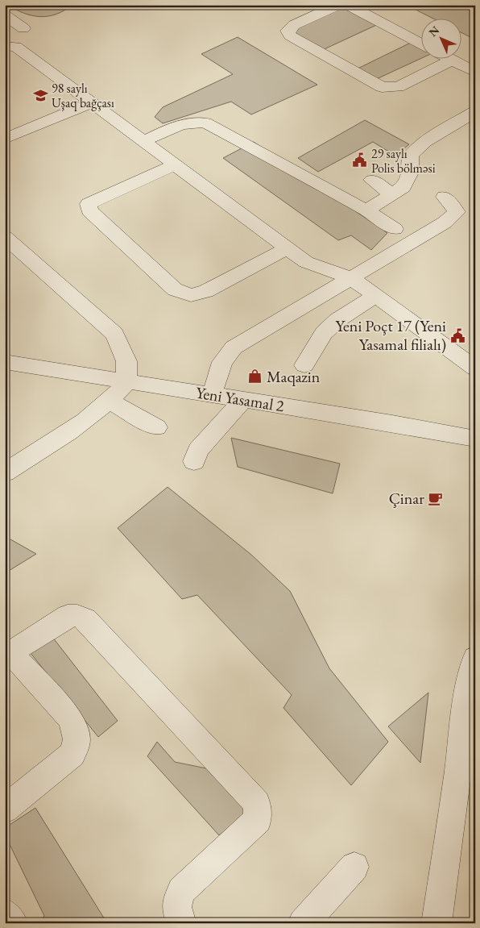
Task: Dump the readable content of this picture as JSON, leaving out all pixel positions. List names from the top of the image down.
{
  "streets": {
    "street": ["Yeni Yasamal 2"]
  },
  "places": {
    "school or university": ["98 saylı Uşaq bağçası"],
    "public building": ["29 saylı Polis bölməsi", "Yeni Poçt 17 (Yeni Yasamal filialı)"],
    "shop": ["Maqazin"],
    "cafe": ["Çinar"]
  },
  "north": "top left"
}
